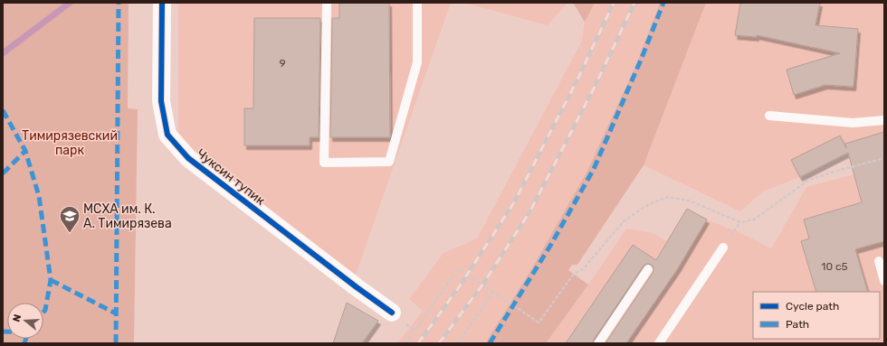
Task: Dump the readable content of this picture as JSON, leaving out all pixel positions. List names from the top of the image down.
{
  "streets": {
    "street": ["Чуксин тупик"]
  },
  "parks": ["Тимирязевский парк"],
  "places": {
    "school or university": ["МСХА им. К. А. Тимирязева"]
  },
  "house_numbers": ["9", "10 с5"],
  "legend": ["Cycle path", "Path"],
  "north": "left"
}
